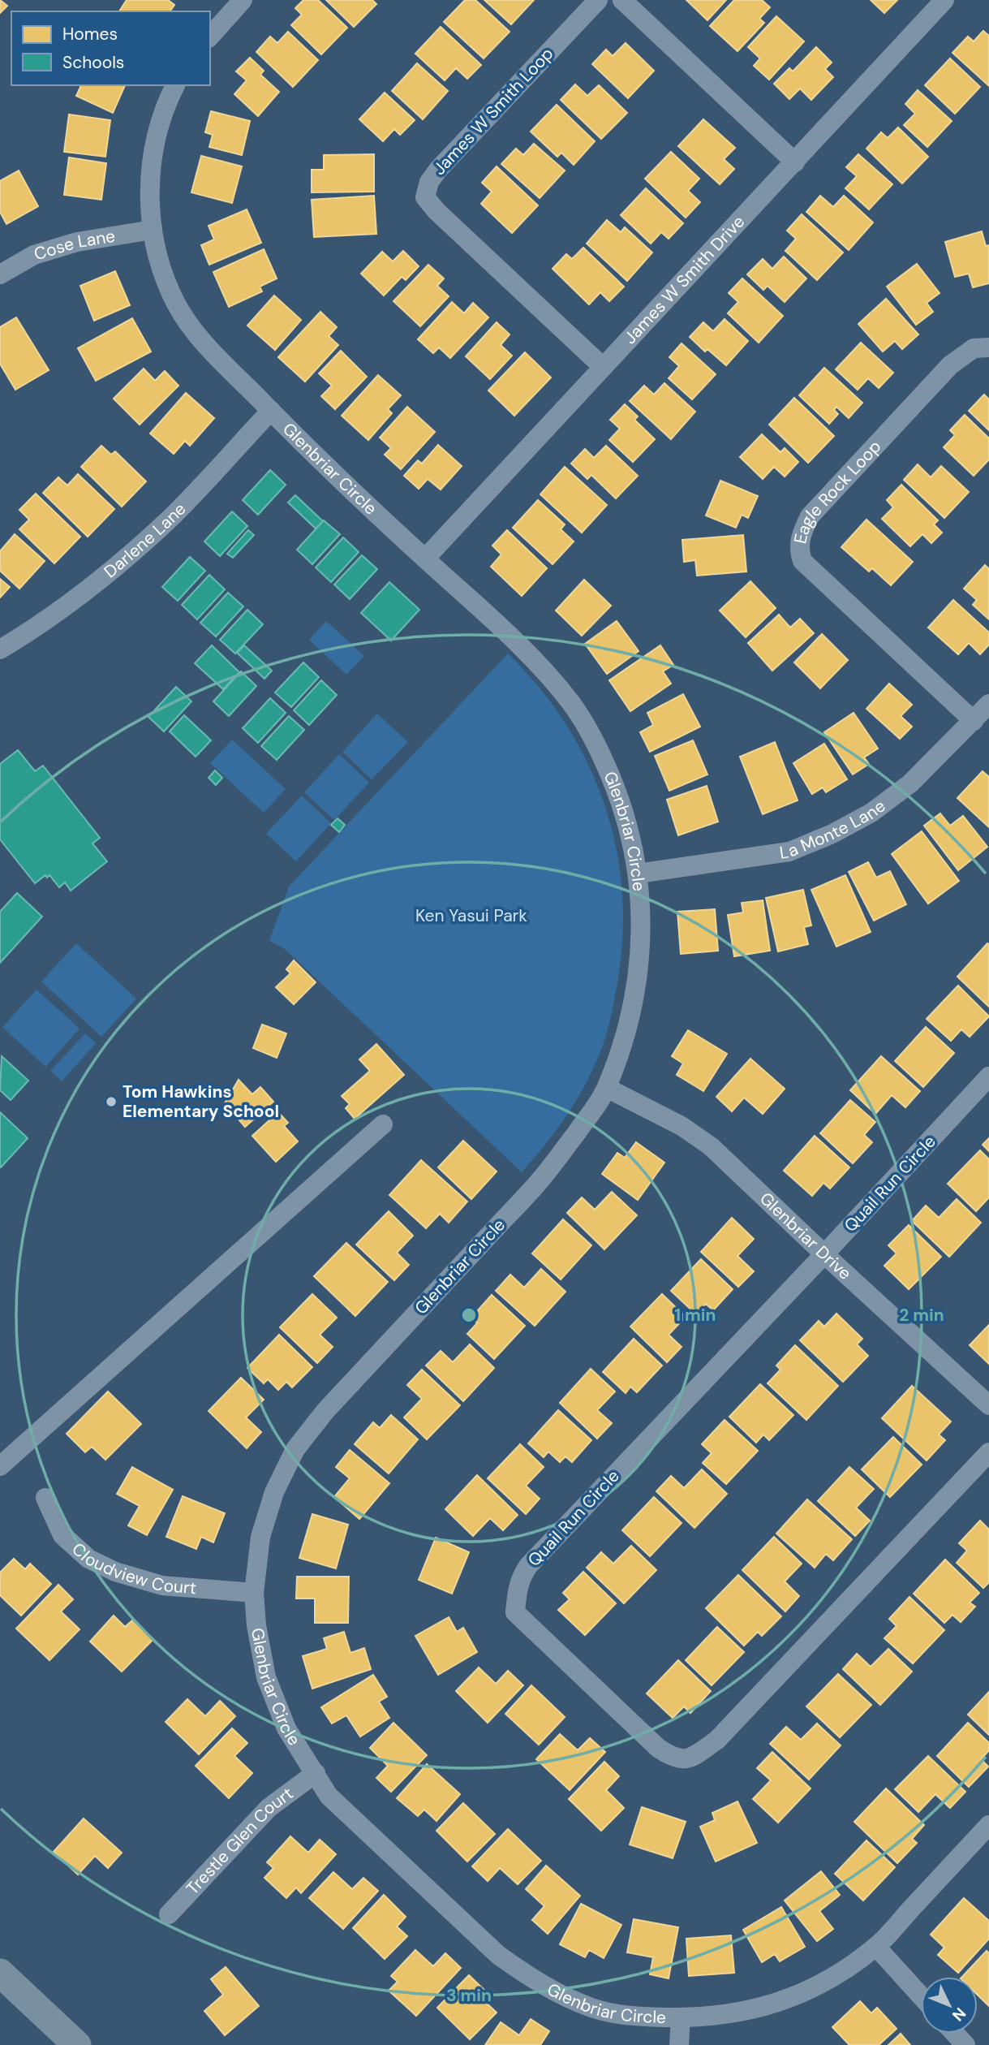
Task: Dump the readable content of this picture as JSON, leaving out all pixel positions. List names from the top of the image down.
{
  "streets": {
    "street": [
      "James W Smith Loop",
      "Cose Lane",
      "James W Smith Drive",
      "Glenbriar Circle",
      "Eagle Rock Loop",
      "Darlene Lane",
      "La Monte Lane",
      "Quail Run Circle",
      "Glenbriar Drive",
      "Cloudview Court",
      "Trestle Glen Court"
    ]
  },
  "crossings": [
    ["James W Smith Loop", "James W Smith Drive"],
    ["Cose Lane", "Glenbriar Circle"],
    ["James W Smith Drive", "Glenbriar Circle"],
    ["Glenbriar Circle", "Darlene Lane"],
    ["Glenbriar Circle", "La Monte Lane"],
    ["Glenbriar Circle", "Glenbriar Drive"],
    ["Glenbriar Circle", "Cloudview Court"],
    ["Glenbriar Circle", "Trestle Glen Court"],
    ["Eagle Rock Loop", "La Monte Lane"],
    ["Quail Run Circle", "Glenbriar Drive"]
  ],
  "parks": ["Ken Yasui Park"],
  "places": ["Tom Hawkins Elementary School"],
  "legend": ["Homes", "Schools"],
  "north": "bottom right",
  "rings": ["1 min", "2 min", "3 min"]
}
